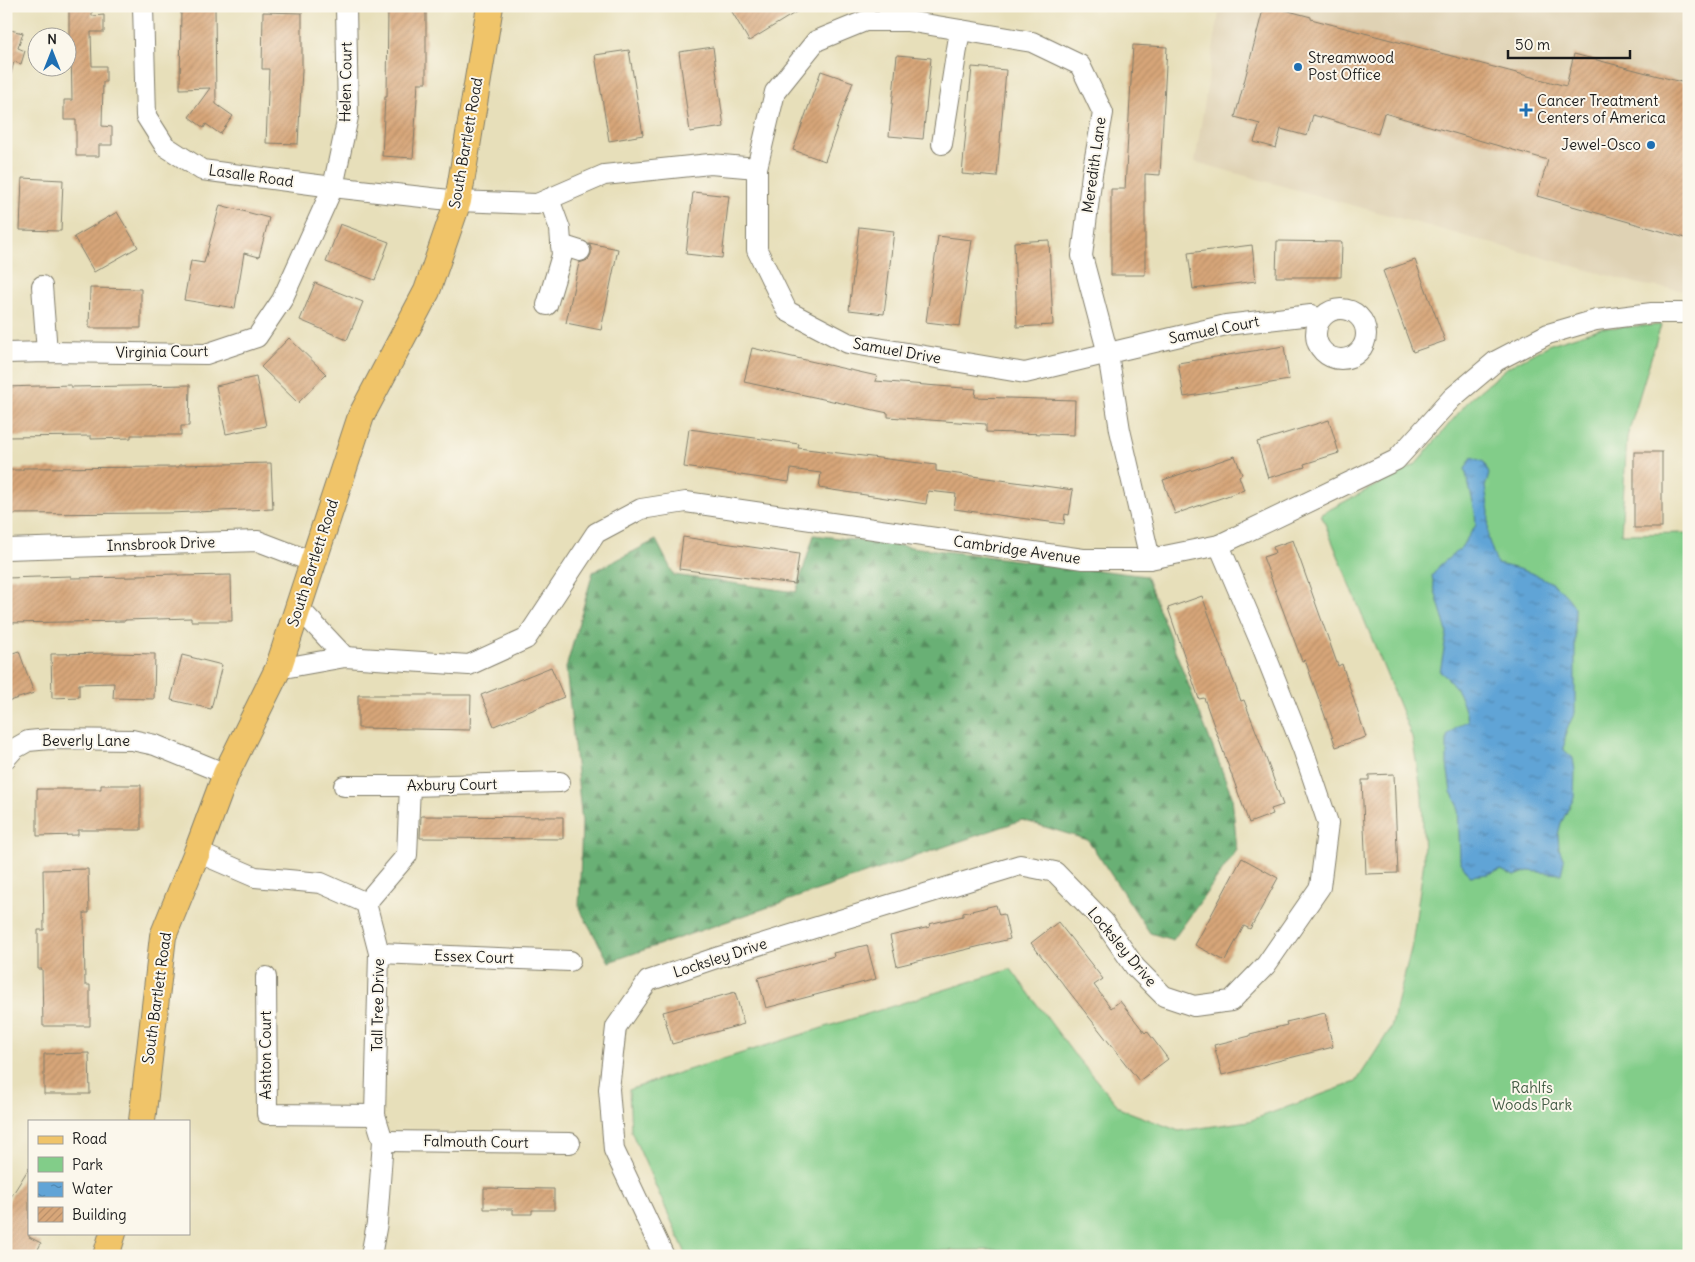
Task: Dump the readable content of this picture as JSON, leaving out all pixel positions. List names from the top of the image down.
{
  "streets": {
    "main road": ["South Bartlett Road"],
    "street": [
      "Helen Court",
      "Meredith Lane",
      "Lasalle Road",
      "Samuel Court",
      "Samuel Drive",
      "Virginia Court",
      "Innsbrook Drive",
      "Cambridge Avenue",
      "Beverly Lane",
      "Axbury Court",
      "Locksley Drive",
      "Essex Court",
      "Tall Tree Drive",
      "Ashton Court",
      "Falmouth Court"
    ]
  },
  "crossings": [
    ["Helen Court", "Lasalle Road"],
    ["Helen Court", "Virginia Court"],
    ["South Bartlett Road", "Lasalle Road"],
    ["South Bartlett Road", "Innsbrook Drive"],
    ["South Bartlett Road", "Cambridge Avenue"],
    ["South Bartlett Road", "Beverly Lane"],
    ["Meredith Lane", "Samuel Court"],
    ["Meredith Lane", "Samuel Drive"],
    ["Meredith Lane", "Cambridge Avenue"],
    ["Lasalle Road", "Virginia Court"],
    ["Samuel Court", "Samuel Drive"],
    ["Cambridge Avenue", "Locksley Drive"],
    ["Essex Court", "Tall Tree Drive"],
    ["Tall Tree Drive", "Ashton Court"],
    ["Tall Tree Drive", "Falmouth Court"]
  ],
  "parks": ["Rahlfs Woods Park"],
  "places": {
    "other": ["Streamwood Post Office", "Jewel-Osco"],
    "health": ["Cancer Treatment Centers of America"]
  },
  "legend": [
    "Road",
    "Park",
    "Water",
    "Building"
  ],
  "scale_bar": "50 m",
  "north": "top"
}
